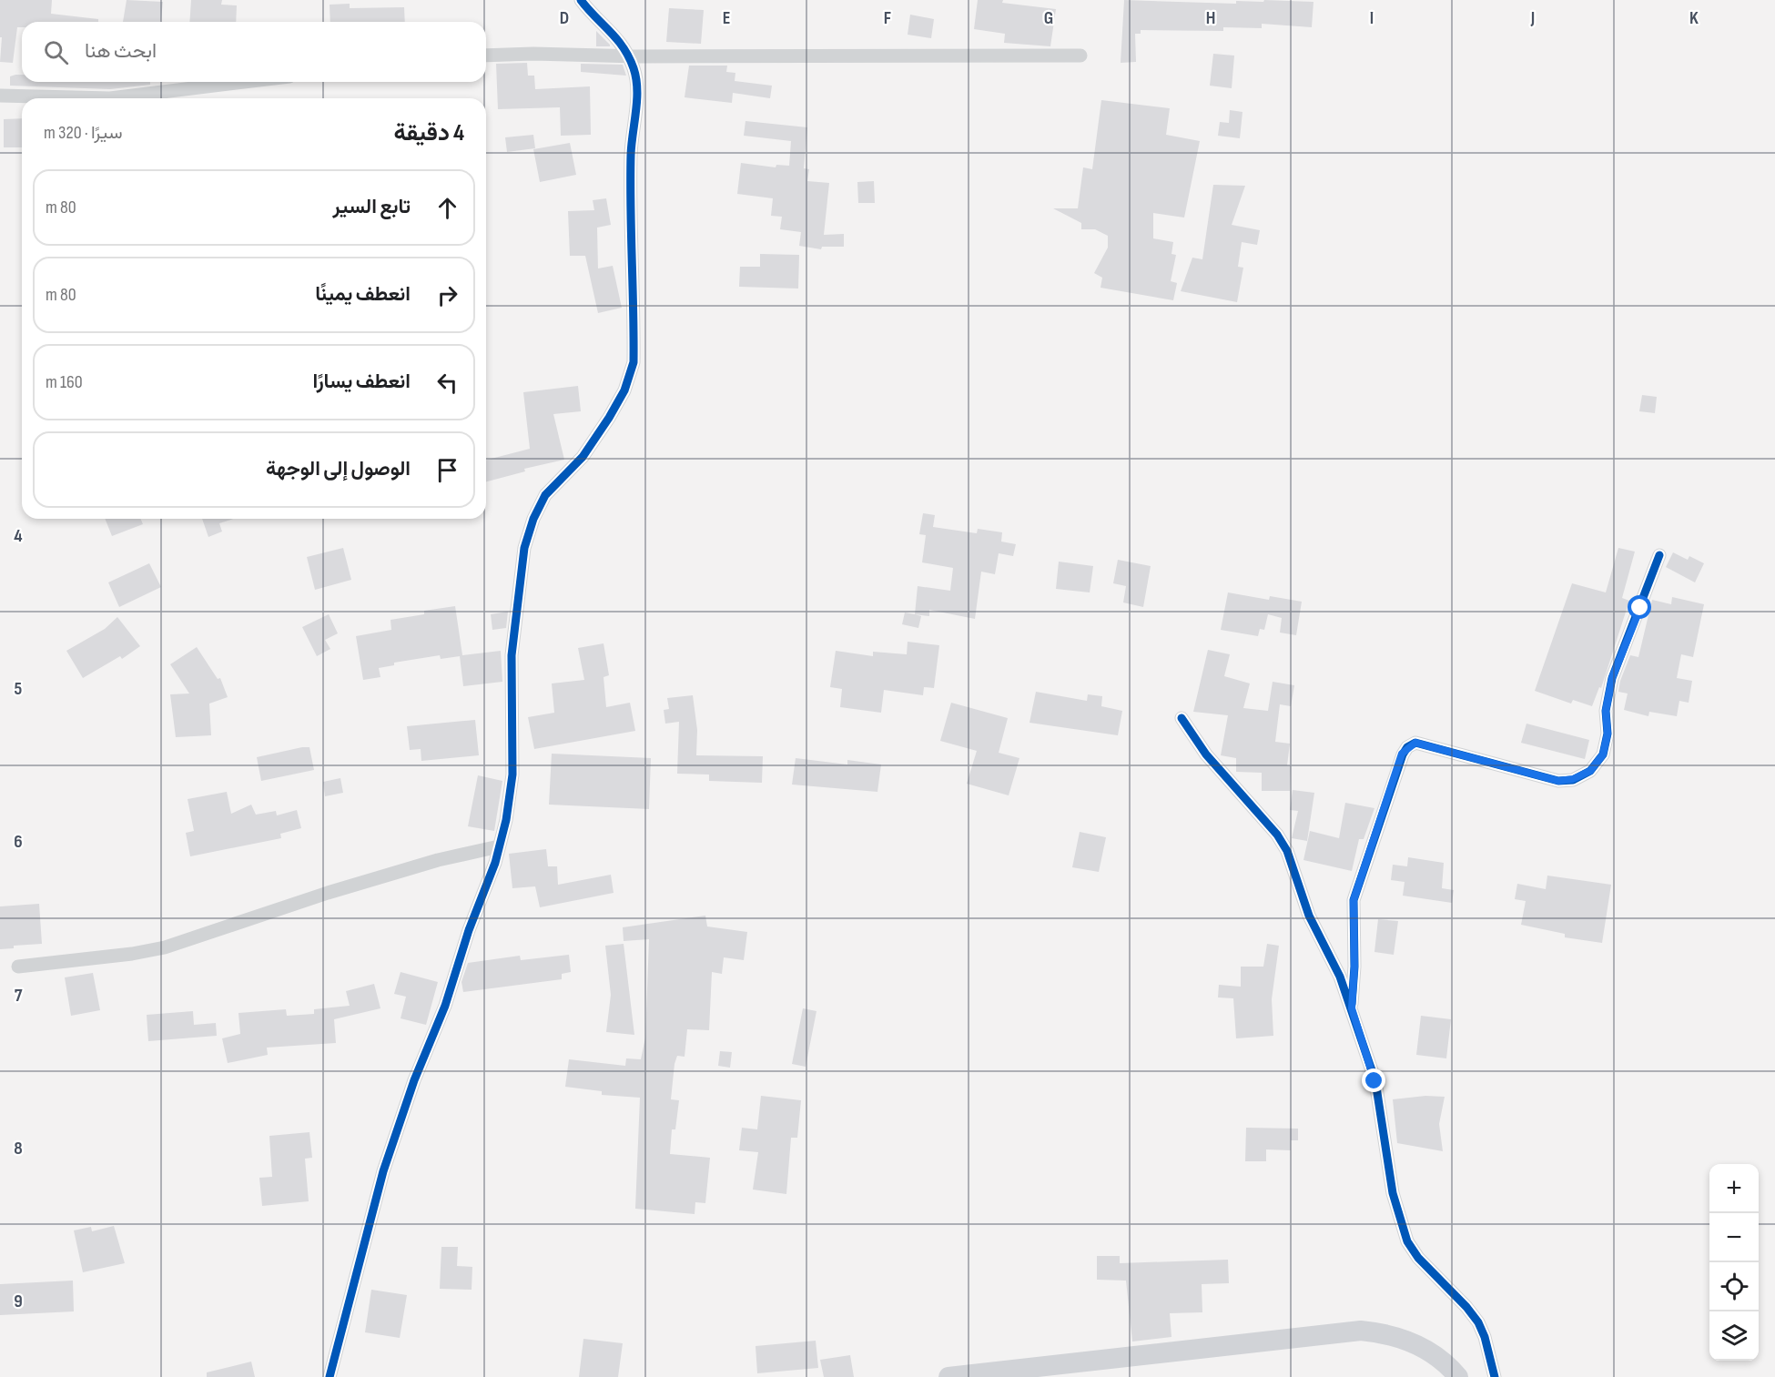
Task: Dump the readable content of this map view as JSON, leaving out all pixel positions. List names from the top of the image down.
{
  "page": {
    "search": "ابحث هنا",
    "heading": ["4 دقيقة", "سيرًا · 320 m"],
    "list": [
      ["تابع السير", "80 m"],
      ["انعطف يمينًا", "80 m"],
      ["انعطف يسارًا", "160 m"],
      "الوصول إلى الوجهة"
    ],
    "map_buttons": ["+", "−"]
  },
  "grid": {
    "columns": [
      "D",
      "E",
      "F",
      "G",
      "H",
      "I",
      "J",
      "K"
    ],
    "rows": [
      "4",
      "5",
      "6",
      "7",
      "8",
      "9"
    ]
  }
}
